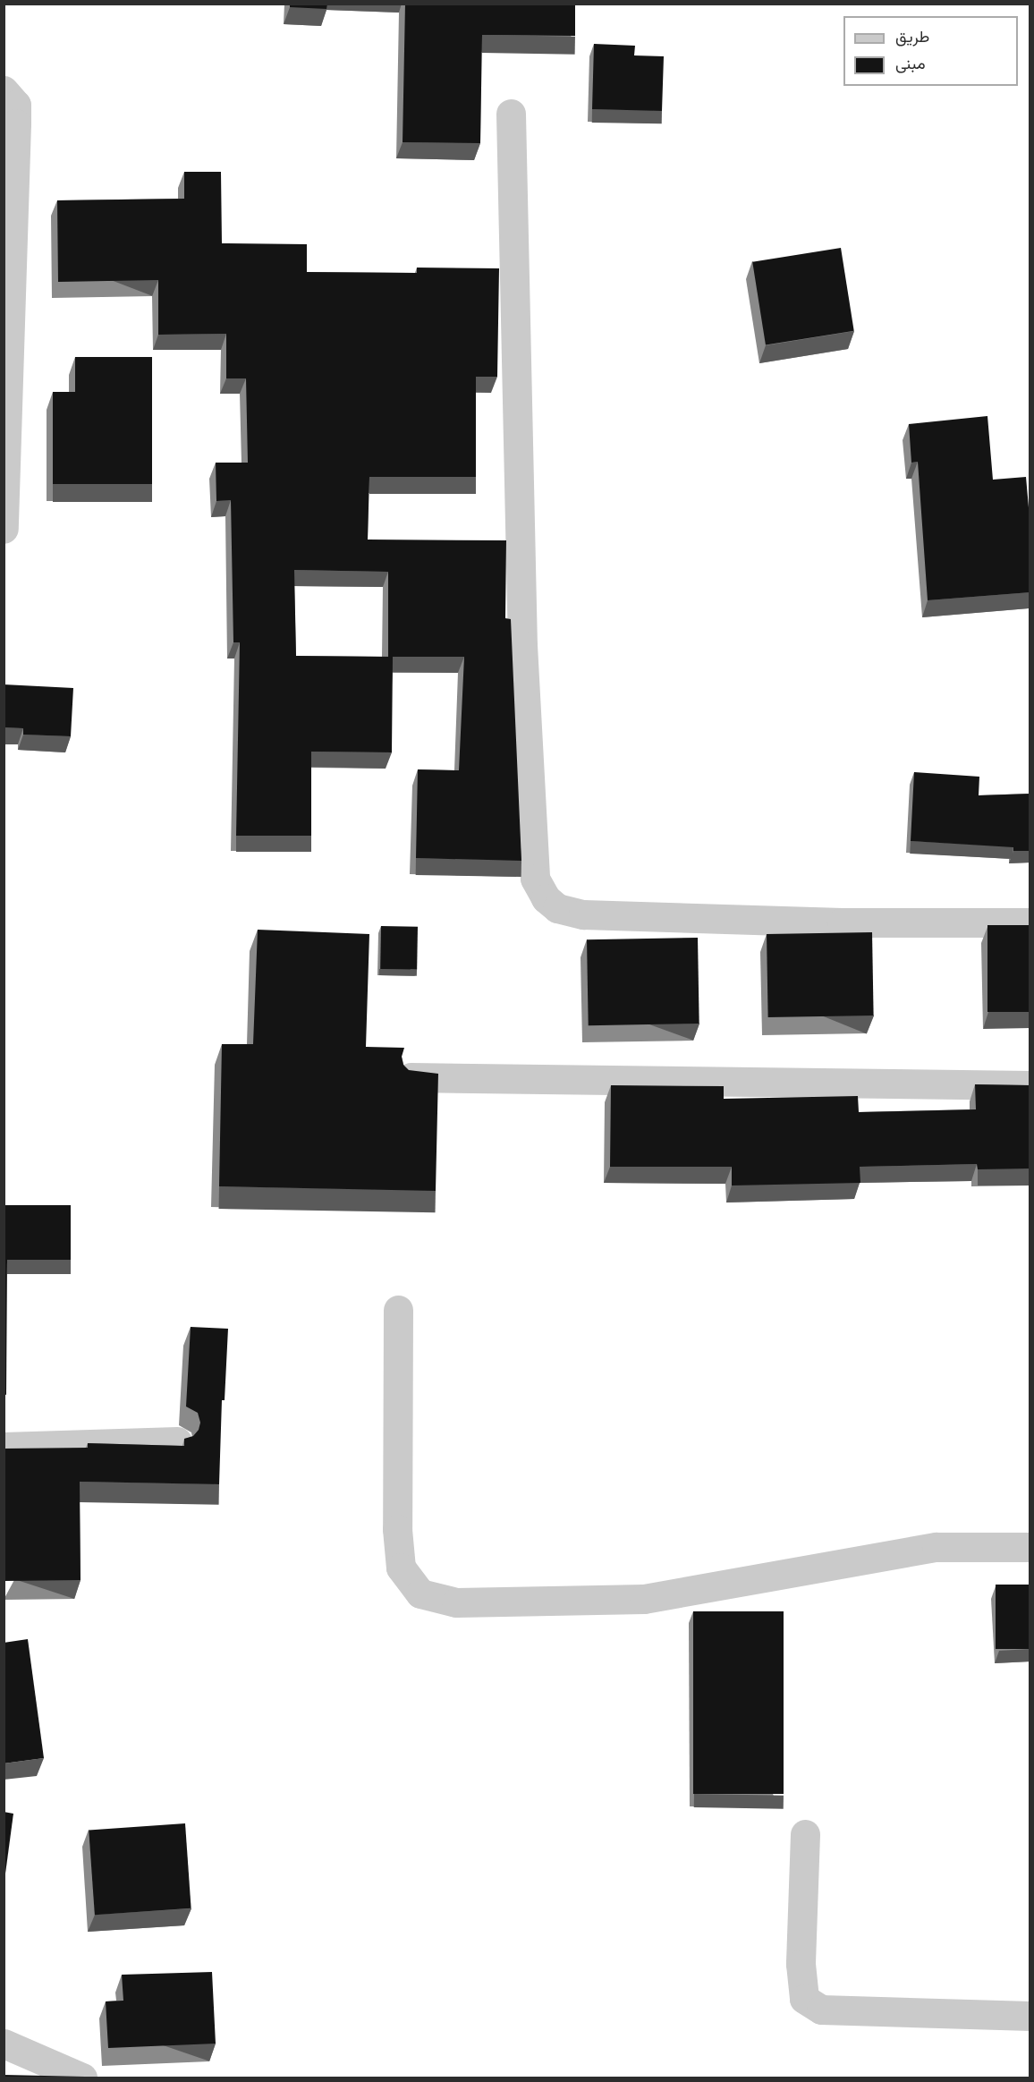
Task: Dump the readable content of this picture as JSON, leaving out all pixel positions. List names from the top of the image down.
{
  "legend": ["طريق", "مبنى"]
}
